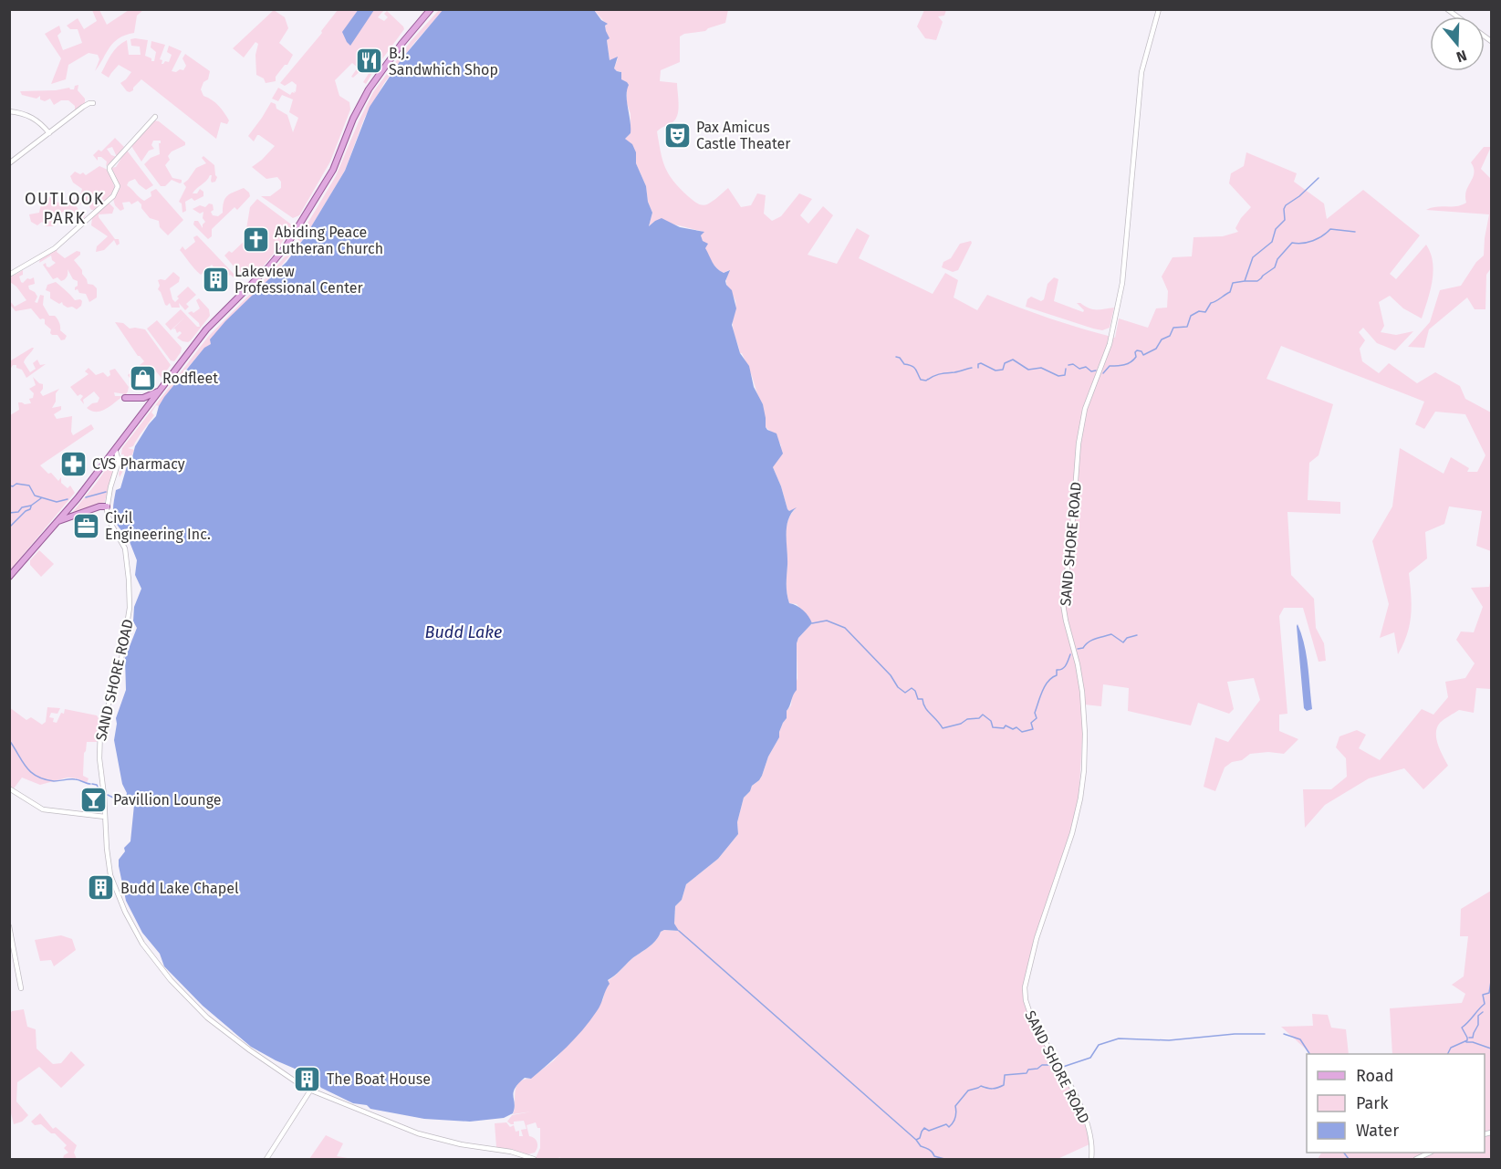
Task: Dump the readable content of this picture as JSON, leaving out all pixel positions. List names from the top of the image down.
{
  "streets": {
    "street": ["SAND SHORE ROAD"]
  },
  "districts": ["OUTLOOK PARK"],
  "water": ["Budd Lake"],
  "places": {
    "restaurant": ["B.J. Sandwhich Shop"],
    "theatre": ["Pax Amicus Castle Theater"],
    "church": ["Abiding Peace Lutheran Church"],
    "building": ["Lakeview Professional Center", "Budd Lake Chapel", "The Boat House"],
    "shop": ["Rodfleet"],
    "pharmacy": ["CVS Pharmacy"],
    "office": ["Civil Engineering Inc."],
    "bar": ["Pavillion Lounge"]
  },
  "legend": ["Road", "Park", "Water"],
  "north": "bottom"
}
